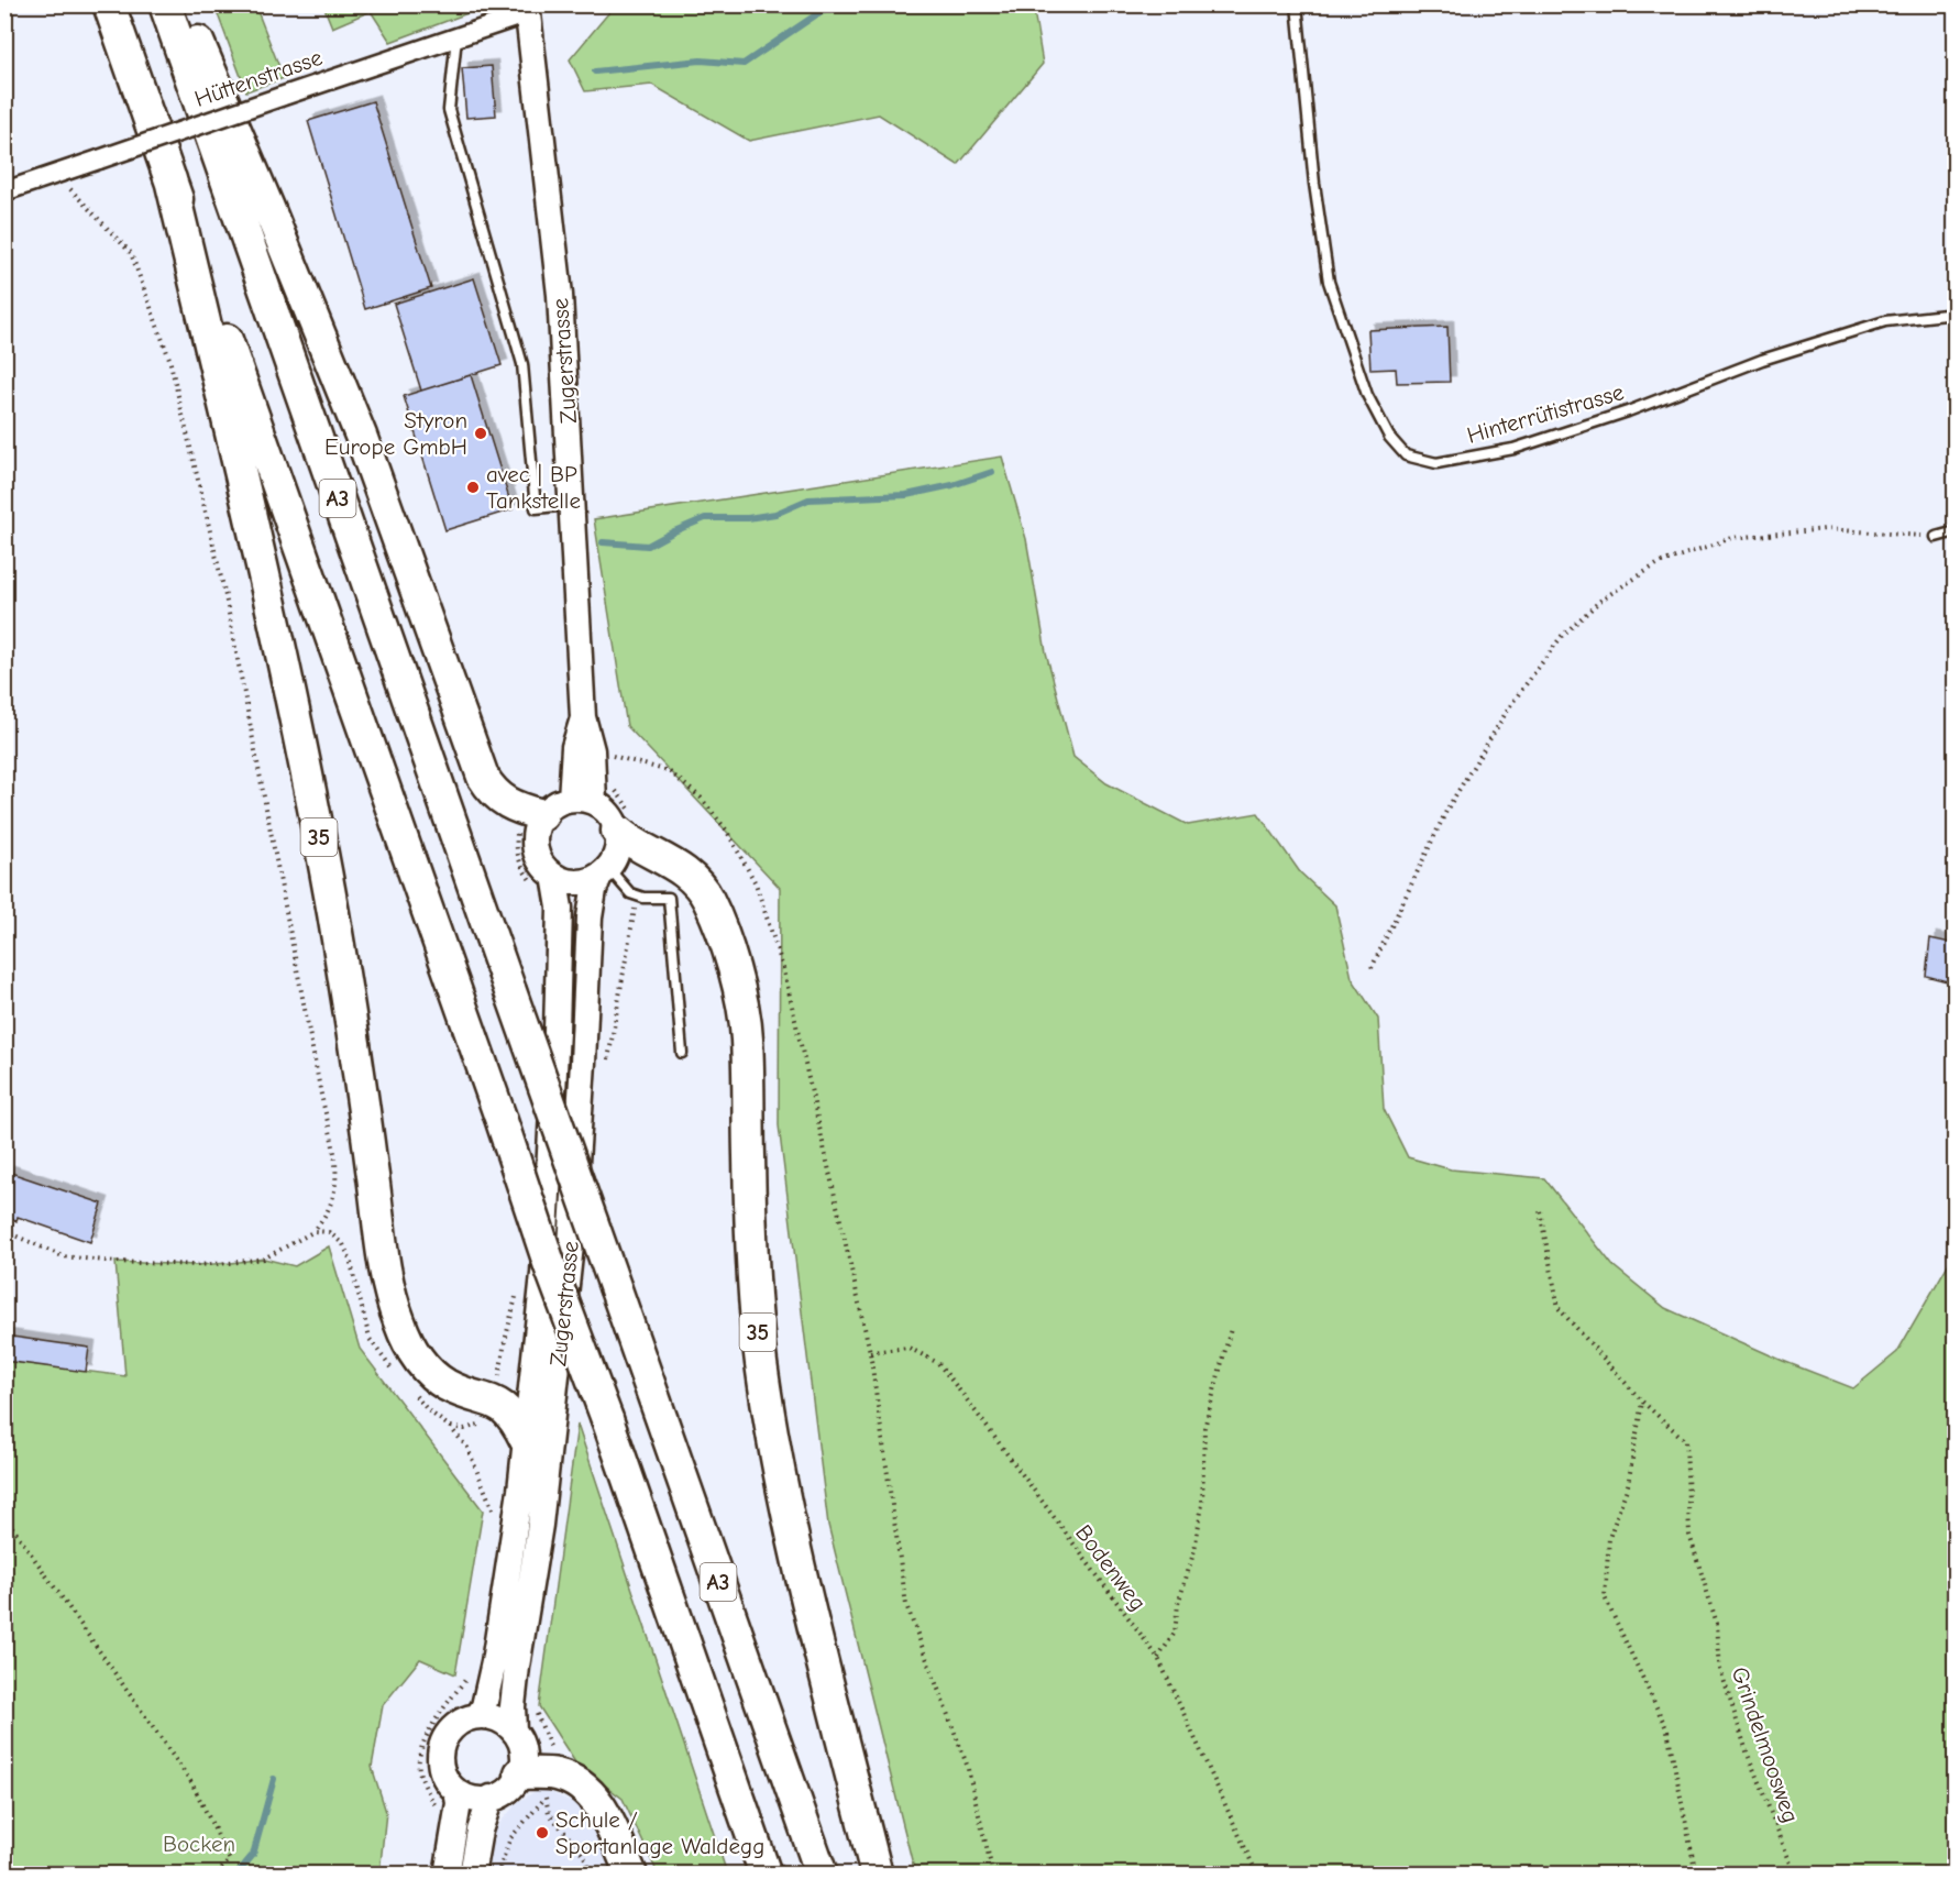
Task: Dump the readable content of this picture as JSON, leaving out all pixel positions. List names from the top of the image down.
{
  "streets": {
    "highway": ["A3", "35"],
    "main road": ["Zugerstrasse"],
    "street": ["Hüttenstrasse"],
    "lane": ["Hinterrütistrasse"],
    "path": ["Bodenweg", "Grindelmoosweg"]
  },
  "crossings": [
    ["Hüttenstrasse", "Zugerstrasse"],
    ["Zugerstrasse", "35"],
    ["A3", "35"]
  ],
  "parks": ["Bocken"],
  "places": ["Styron Europe GmbH", "avec | BP Tankstelle", "Schule / Sportanlage Waldegg"]
}
